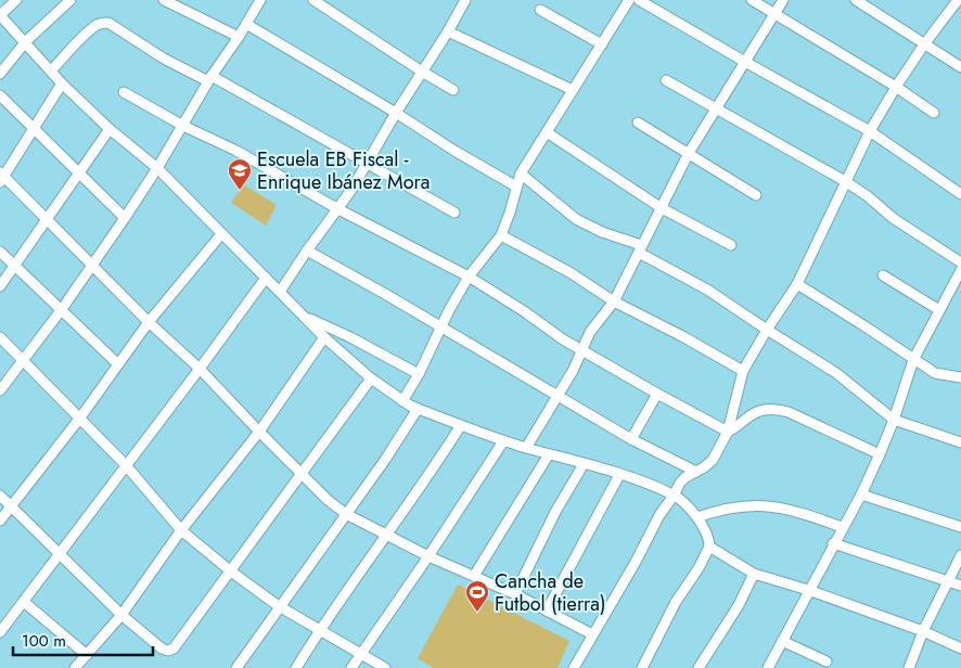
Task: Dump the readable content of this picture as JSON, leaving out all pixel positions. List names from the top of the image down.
{
  "places": {
    "school or university": ["Escuela EB Fiscal - Enrique Ibánez Mora"],
    "sports": ["Cancha de Futbol (tierra)"]
  },
  "scale_bar": "100 m"
}
